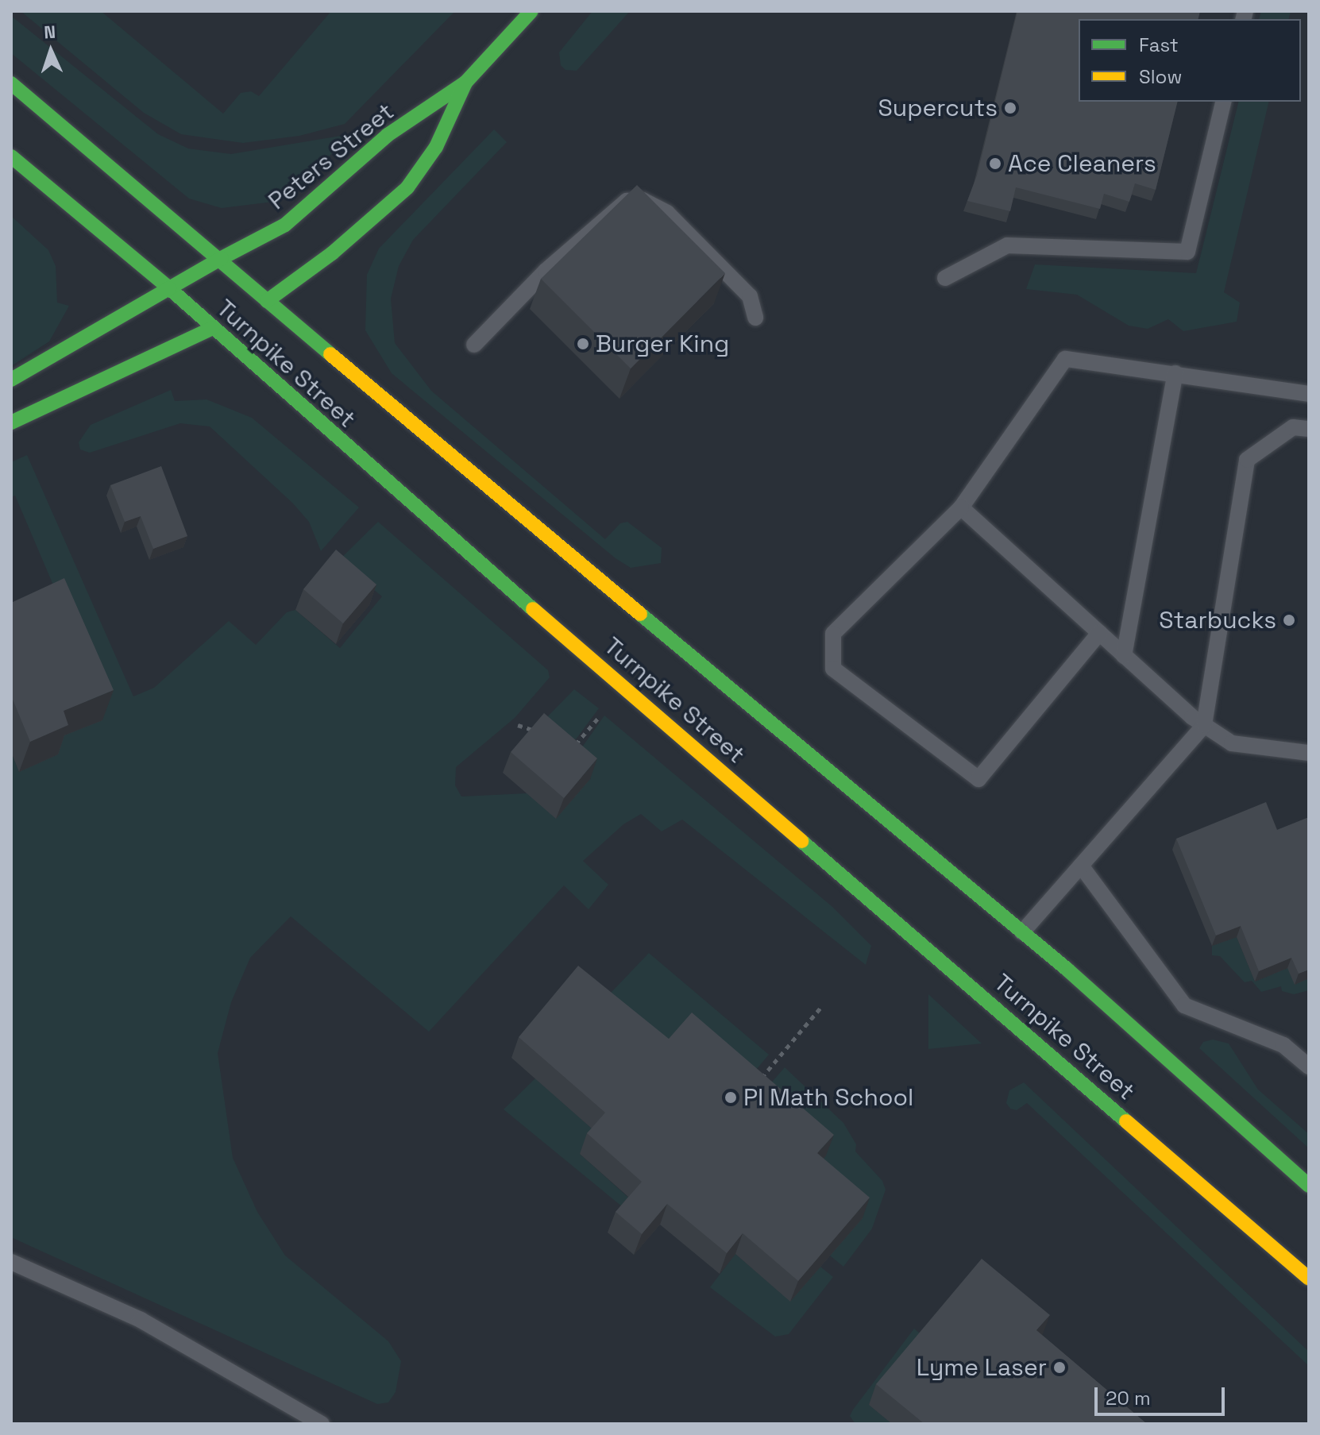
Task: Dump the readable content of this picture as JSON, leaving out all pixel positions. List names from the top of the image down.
{
  "streets": {
    "main road": ["Peters Street", "Turnpike Street"]
  },
  "crossings": [
    ["Peters Street", "Turnpike Street"]
  ],
  "places": [
    "Supercuts",
    "Ace Cleaners",
    "Burger King",
    "Starbucks",
    "PI Math School",
    "Lyme Laser"
  ],
  "legend": ["Fast", "Slow"],
  "scale_bar": "20 m",
  "north": "top"
}
